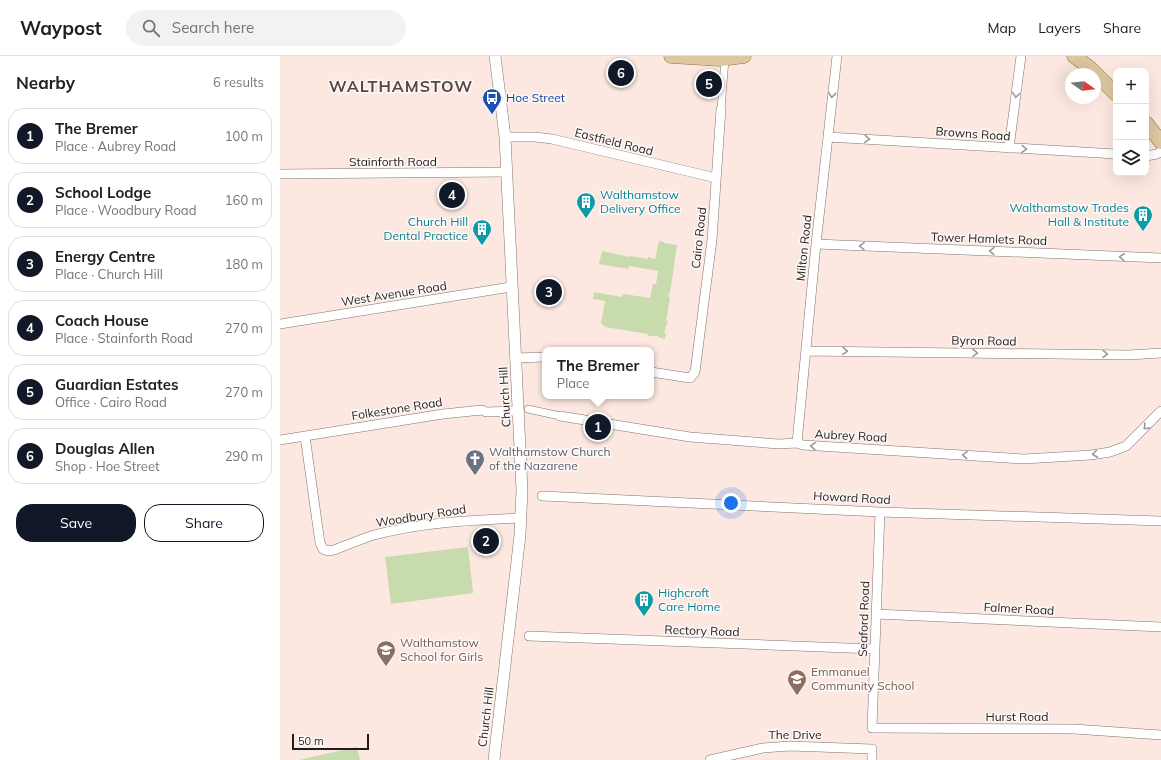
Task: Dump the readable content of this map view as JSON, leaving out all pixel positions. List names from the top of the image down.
{
  "streets": {
    "street": [
      "Browns Road",
      "Eastfield Road",
      "Stainforth Road",
      "Cairo Road",
      "Tower Hamlets Road",
      "Milton Road",
      "West Avenue Road",
      "Byron Road",
      "Church Hill",
      "Folkestone Road",
      "Aubrey Road",
      "Howard Road",
      "Woodbury Road",
      "Falmer Road",
      "Seaford Road",
      "Rectory Road",
      "Hurst Road",
      "The Drive"
    ]
  },
  "crossings": [
    ["Browns Road", "Milton Road"],
    ["Eastfield Road", "Cairo Road"],
    ["Eastfield Road", "Church Hill"],
    ["Stainforth Road", "Church Hill"],
    ["Tower Hamlets Road", "Milton Road"],
    ["Milton Road", "Byron Road"],
    ["Milton Road", "Aubrey Road"],
    ["West Avenue Road", "Church Hill"],
    ["Church Hill", "Folkestone Road"],
    ["Church Hill", "Aubrey Road"],
    ["Church Hill", "Woodbury Road"],
    ["Folkestone Road", "Aubrey Road"],
    ["Folkestone Road", "Woodbury Road"],
    ["Howard Road", "Seaford Road"],
    ["Falmer Road", "Seaford Road"],
    ["Seaford Road", "Rectory Road"],
    ["Seaford Road", "Hurst Road"]
  ],
  "one_way": [
    "Browns Road",
    "Tower Hamlets Road",
    "Byron Road",
    "Aubrey Road"
  ],
  "districts": ["WALTHAMSTOW"],
  "places": {
    "bus stop": ["Hoe Street"],
    "building": [
      "Walthamstow Delivery Office",
      "Walthamstow Trades Hall & Institute",
      "Church Hill Dental Practice",
      "Highcroft Care Home"
    ],
    "church": ["Walthamstow Church of the Nazarene"],
    "school or university": ["Walthamstow School for Girls", "Emmanuel Community School"]
  },
  "scale_bar": "50 m",
  "north": "right",
  "page": {
    "header": "Waypost",
    "search": "Search here",
    "nav": ["Map", "Layers", "Share"],
    "heading": ["Nearby", "6 results"],
    "pins": [
      "6",
      "5",
      "4",
      "3",
      "1",
      "2"
    ],
    "map_buttons": ["+", "−"],
    "list": [
      {
        "mark": "1",
        "name": "The Bremer",
        "note": "Place · Aubrey Road",
        "value": "100 m"
      },
      {
        "mark": "2",
        "name": "School Lodge",
        "note": "Place · Woodbury Road",
        "value": "160 m"
      },
      {
        "mark": "3",
        "name": "Energy Centre",
        "note": "Place · Church Hill",
        "value": "180 m"
      },
      {
        "mark": "4",
        "name": "Coach House",
        "note": "Place · Stainforth Road",
        "value": "270 m"
      },
      {
        "mark": "5",
        "name": "Guardian Estates",
        "note": "Office · Cairo Road",
        "value": "270 m"
      },
      {
        "mark": "6",
        "name": "Douglas Allen",
        "note": "Shop · Hoe Street",
        "value": "290 m"
      }
    ],
    "popup": ["The Bremer", "Place"],
    "buttons": ["Save", "Share"],
    "scale": "50 m"
  }
}
